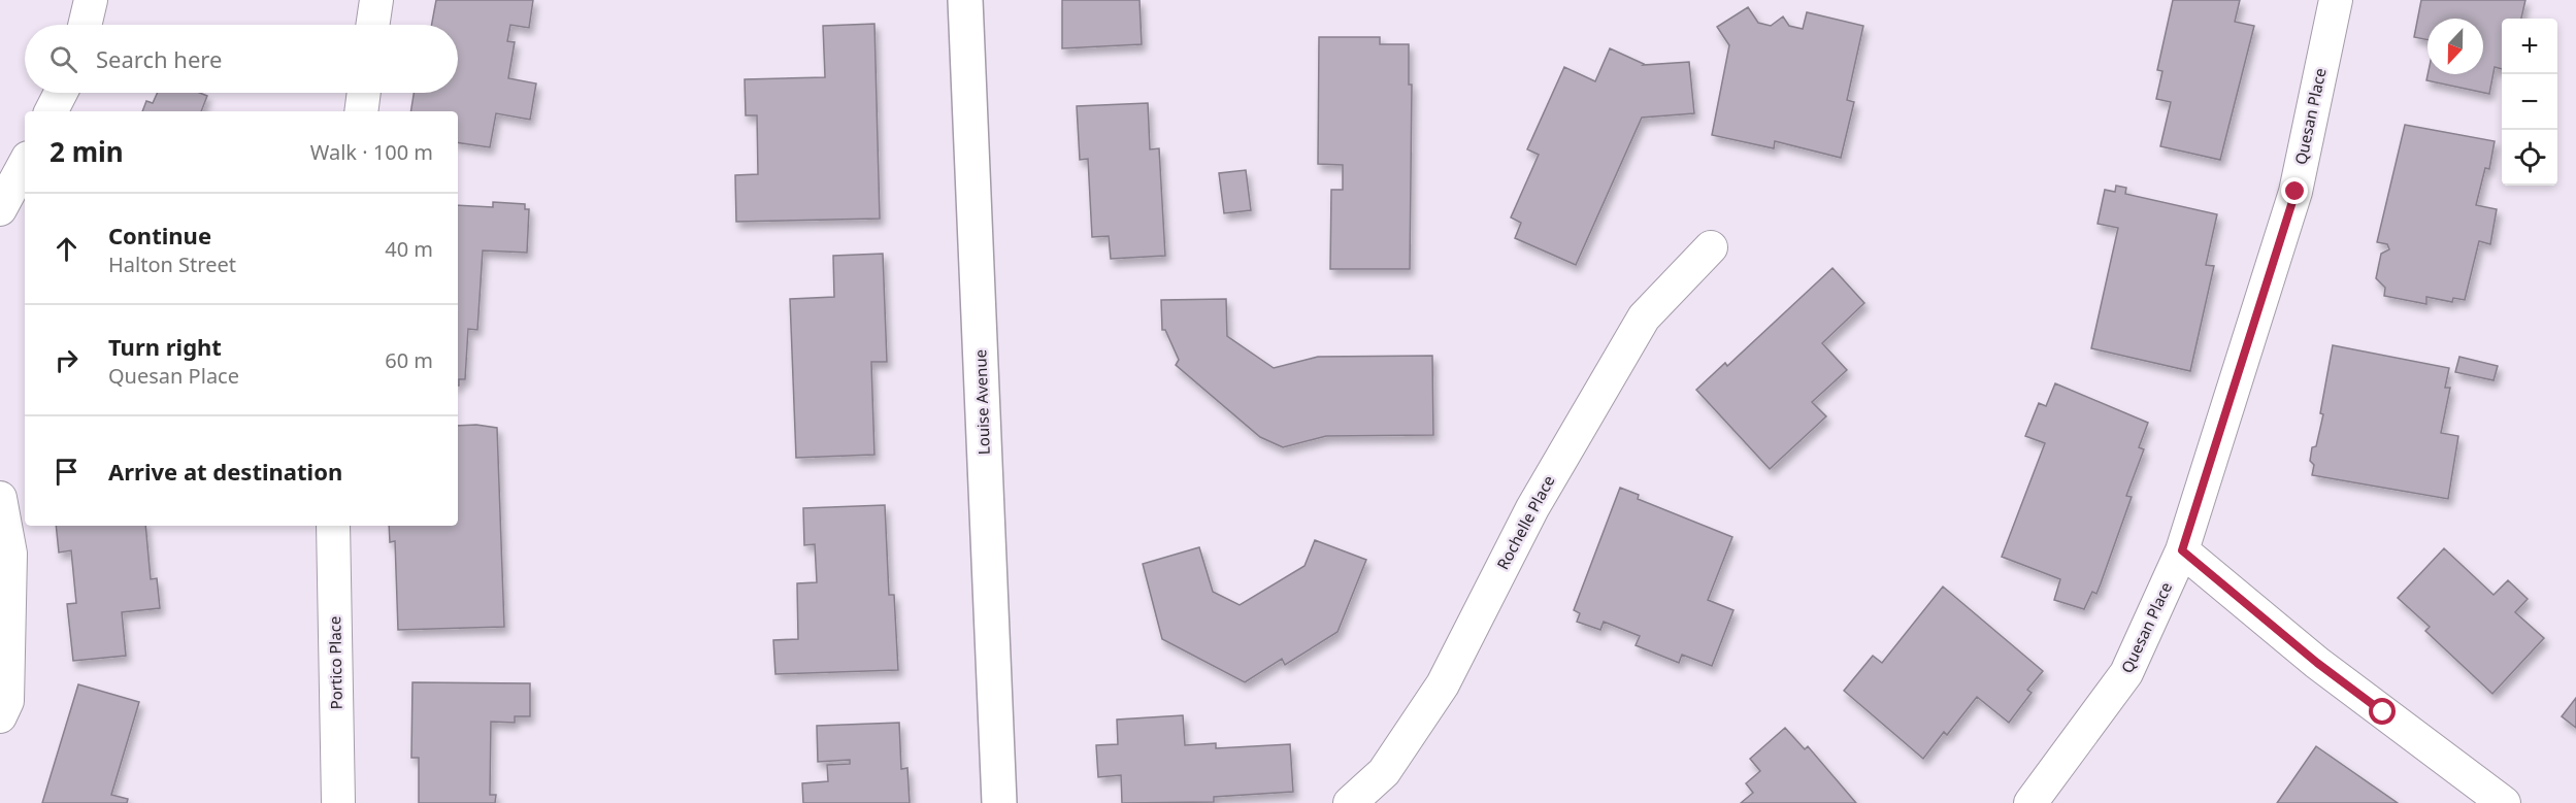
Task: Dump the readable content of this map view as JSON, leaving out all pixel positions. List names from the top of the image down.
{
  "streets": {
    "street": [
      "Quesan Place",
      "Louise Avenue",
      "Rochelle Place",
      "Portico Place"
    ]
  },
  "north": "bottom",
  "page": {
    "map_buttons": ["+", "−"],
    "search": "Search here",
    "heading": ["2 min", "Walk · 100 m"],
    "list": [
      ["Continue", "Halton Street", "40 m"],
      ["Turn right", "Quesan Place", "60 m"],
      "Arrive at destination"
    ]
  }
}
